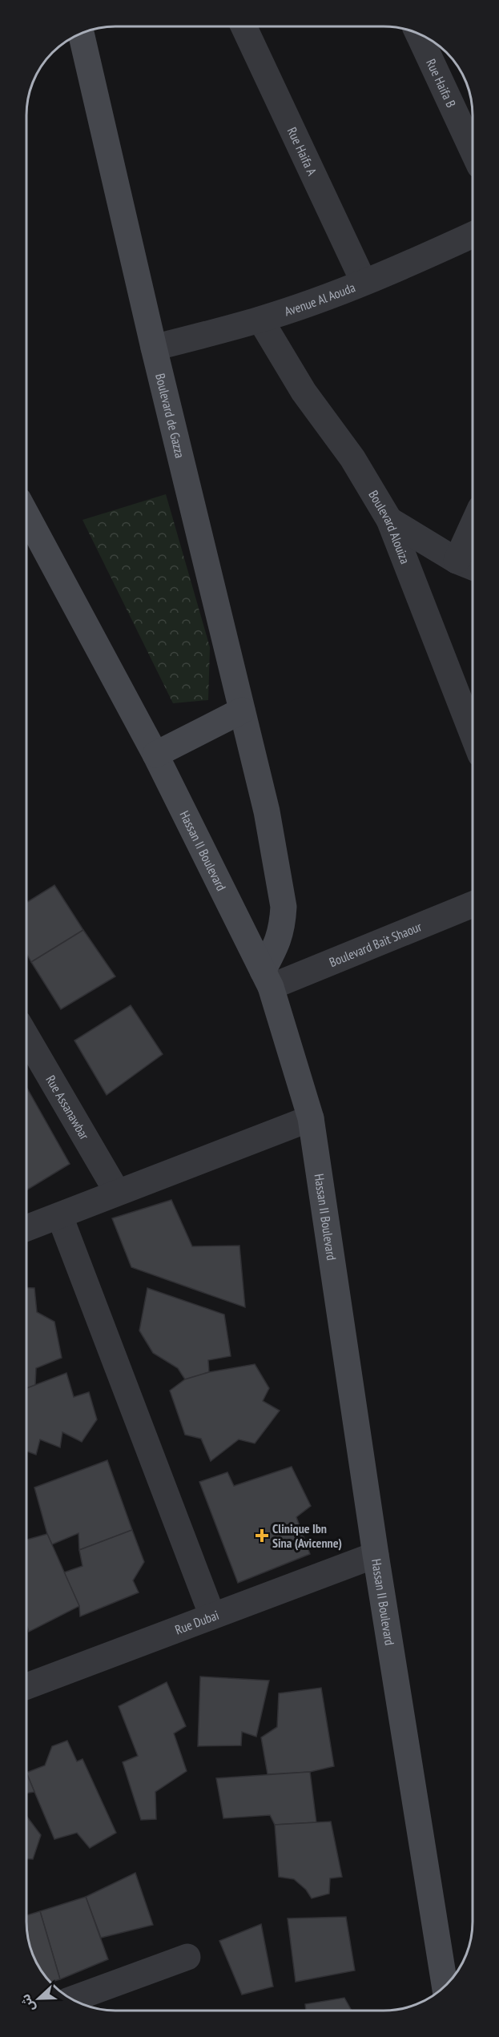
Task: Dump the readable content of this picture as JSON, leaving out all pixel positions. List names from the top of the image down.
{
  "streets": {
    "main road": ["Boulevard de Gazza", "Hassan II Boulevard"],
    "street": [
      "Rue Haifa B",
      "Rue Haifa A",
      "Avenue Al Aouda",
      "Boulevard Alouiza",
      "Boulevard Bait Shaour",
      "Rue Assanawbar",
      "Rue Dubai"
    ]
  },
  "crossings": [
    ["Rue Haifa A", "Avenue Al Aouda"],
    ["Avenue Al Aouda", "Boulevard de Gazza"],
    ["Avenue Al Aouda", "Boulevard Alouiza"],
    ["Boulevard de Gazza", "Hassan II Boulevard"],
    ["Boulevard de Gazza", "Boulevard Bait Shaour"],
    ["Hassan II Boulevard", "Boulevard Bait Shaour"],
    ["Hassan II Boulevard", "Rue Dubai"]
  ],
  "places": {
    "health": ["Clinique Ibn Sina (Avicenne)"]
  },
  "north": "left"
}
